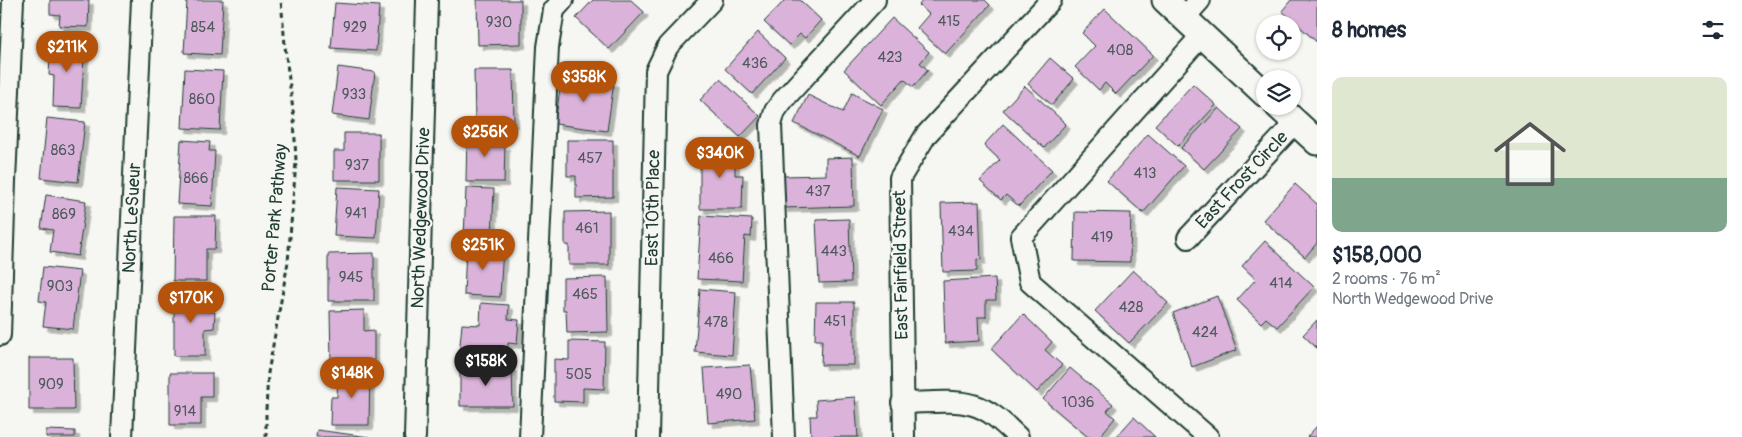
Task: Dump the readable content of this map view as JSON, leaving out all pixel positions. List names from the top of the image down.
{
  "streets": {
    "street": [
      "East Frost Circle",
      "East 10th Place",
      "North LeSueur",
      "North Wedgewood Drive",
      "East Fairfield Street"
    ],
    "path": ["Porter Park Pathway"]
  },
  "house_numbers": [
    "415",
    "930",
    "854",
    "929",
    "408",
    "423",
    "436",
    "933",
    "860",
    "863",
    "457",
    "937",
    "413",
    "866",
    "437",
    "941",
    "869",
    "461",
    "434",
    "419",
    "443",
    "466",
    "945",
    "414",
    "903",
    "465",
    "428",
    "451",
    "478",
    "424",
    "505",
    "909",
    "490",
    "1036",
    "914"
  ],
  "page": {
    "heading": "8 homes",
    "price": [
      "$211K",
      "$358K",
      "$256K",
      "$340K",
      "$251K",
      "$170K",
      "$158K",
      "$148K"
    ],
    "list": [
      {
        "name": "$158,000",
        "note": "2 rooms · 76 m² · North Wedgewood Drive"
      }
    ]
  }
}
